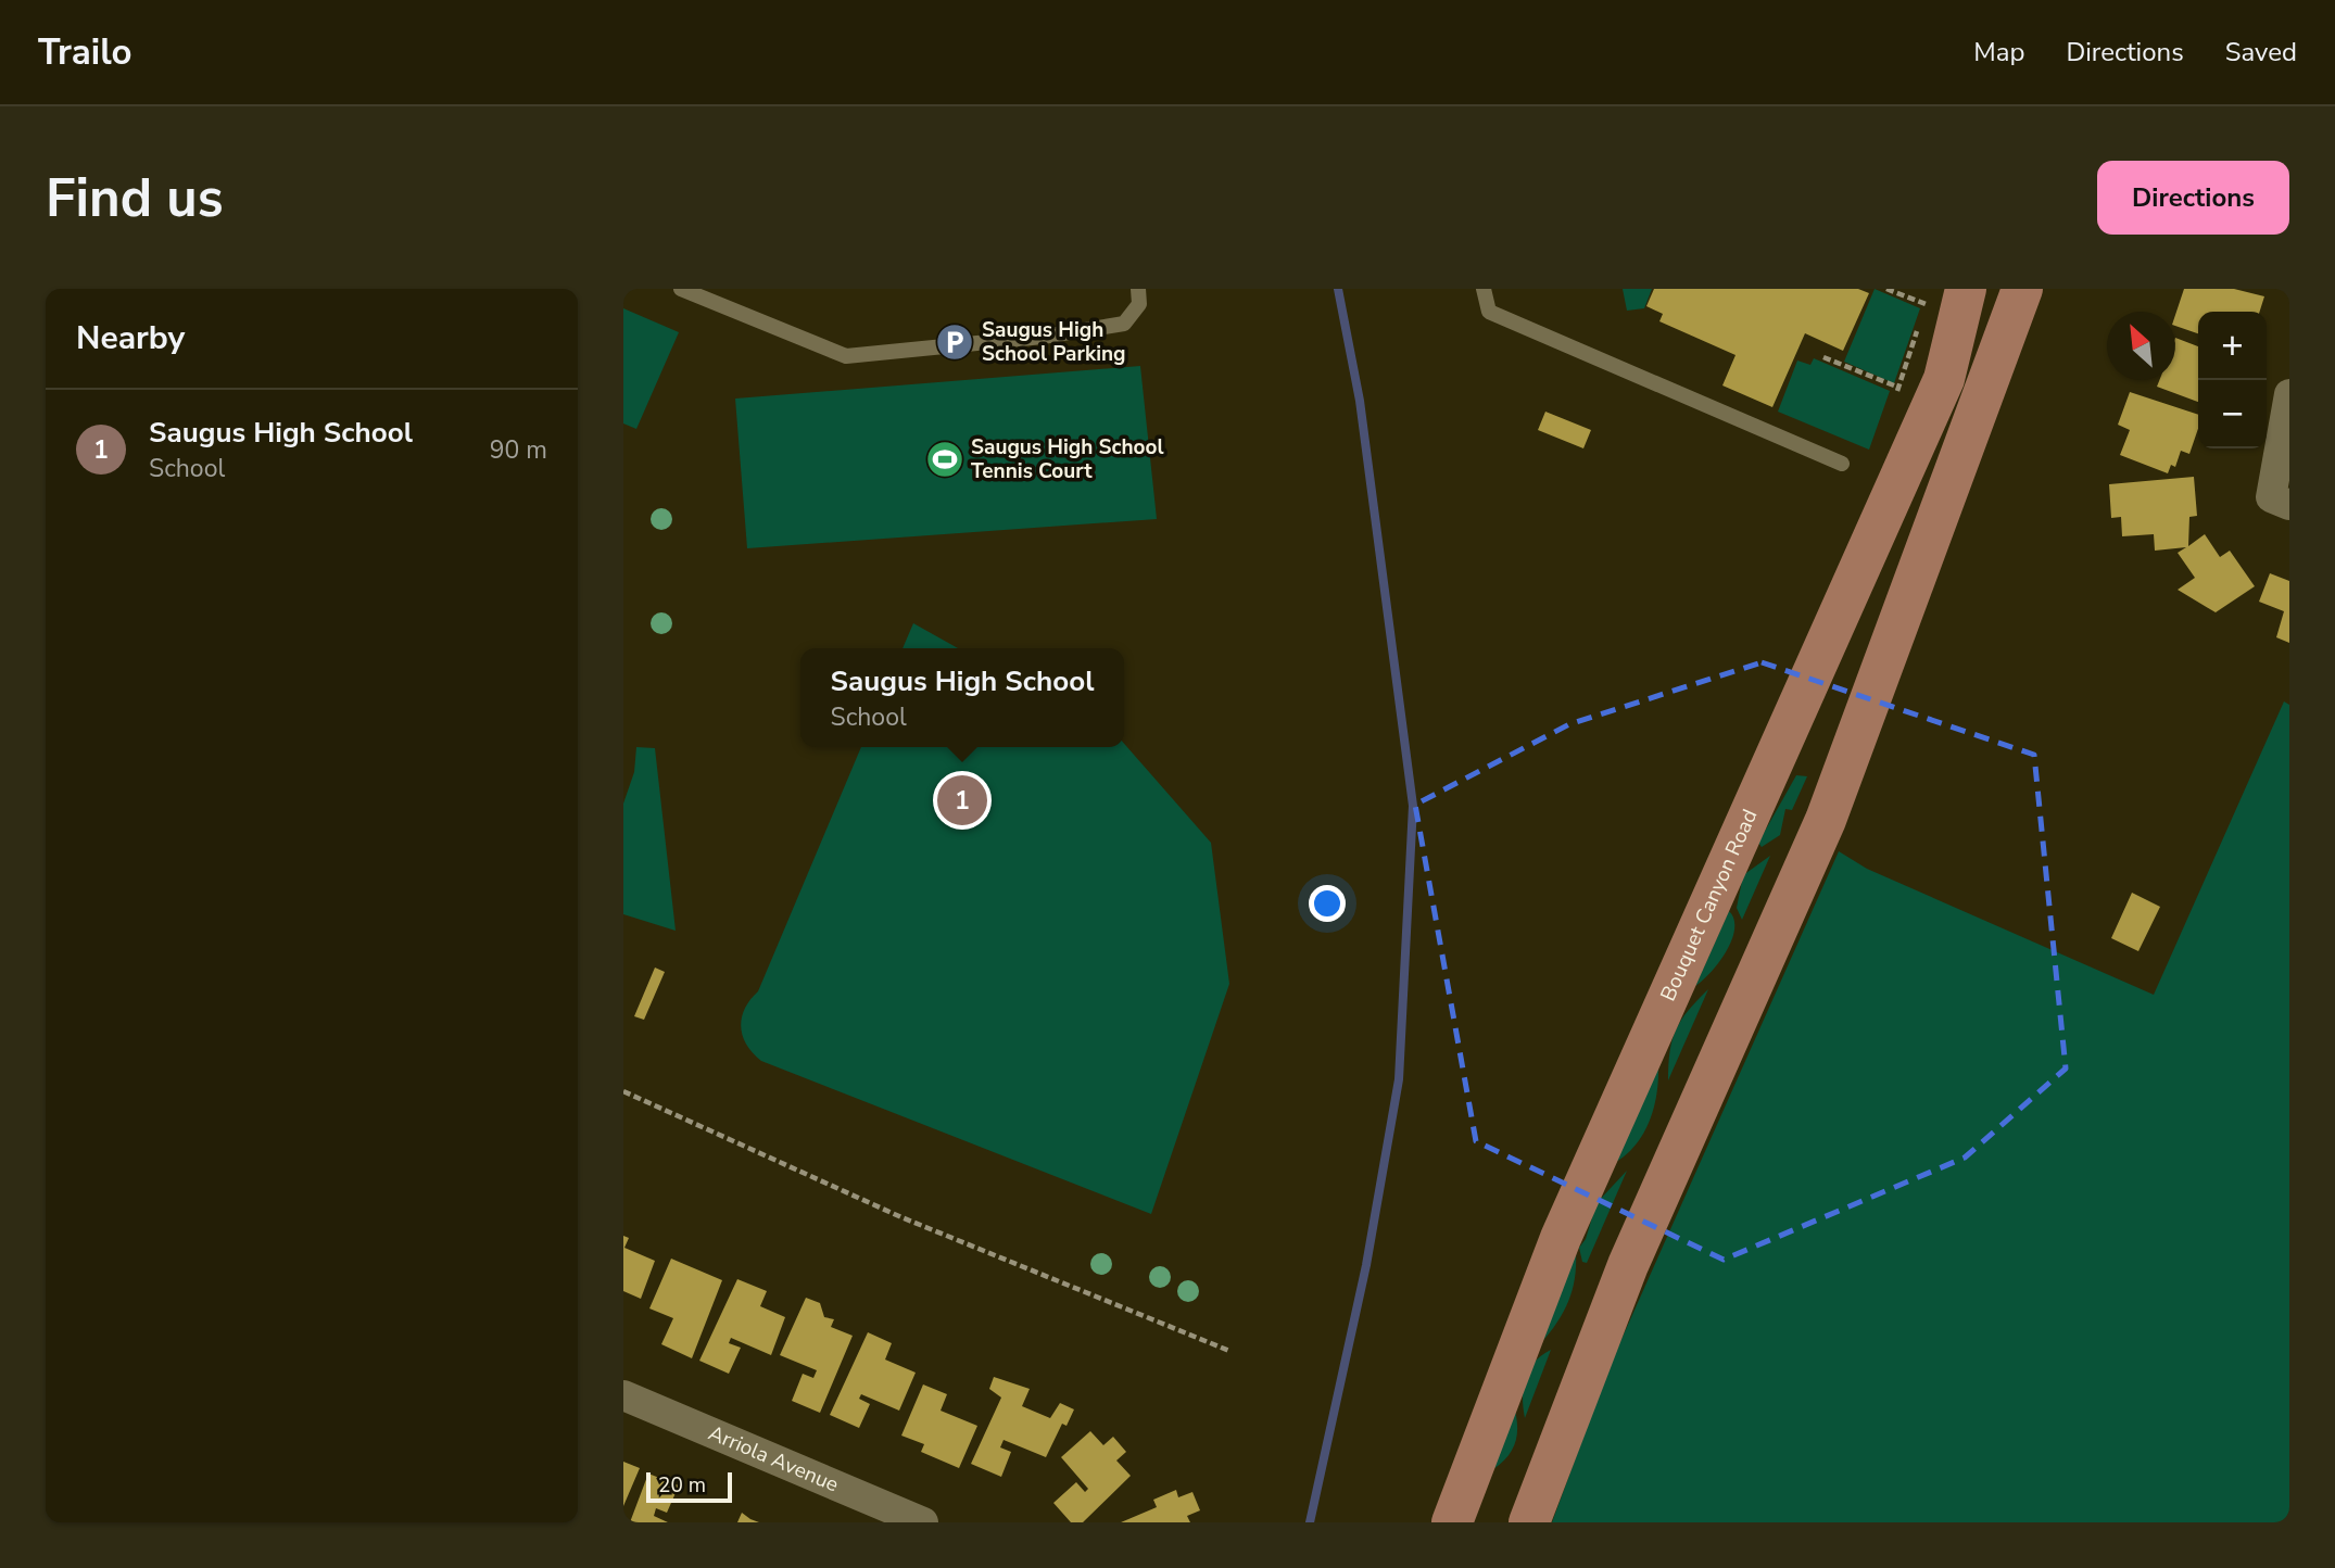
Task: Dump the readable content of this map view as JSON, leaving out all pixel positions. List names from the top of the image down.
{
  "streets": {
    "main road": ["Bouquet Canyon Road"],
    "street": ["Arriola Avenue"]
  },
  "places": {
    "parking": ["Saugus High School Parking"],
    "sports": ["Saugus High School Tennis Court"]
  },
  "scale_bar": "20 m",
  "north": "top left",
  "page": {
    "header": "Trailo",
    "nav": ["Map", "Directions", "Saved"],
    "buttons": "Directions",
    "title": "Find us",
    "heading": "Nearby",
    "map_buttons": ["+", "−"],
    "list": [
      {
        "mark": "1",
        "name": "Saugus High School",
        "note": "School",
        "value": "90 m"
      }
    ],
    "popup": ["Saugus High School", "School"],
    "pins": "1",
    "scale": "20 m"
  }
}
